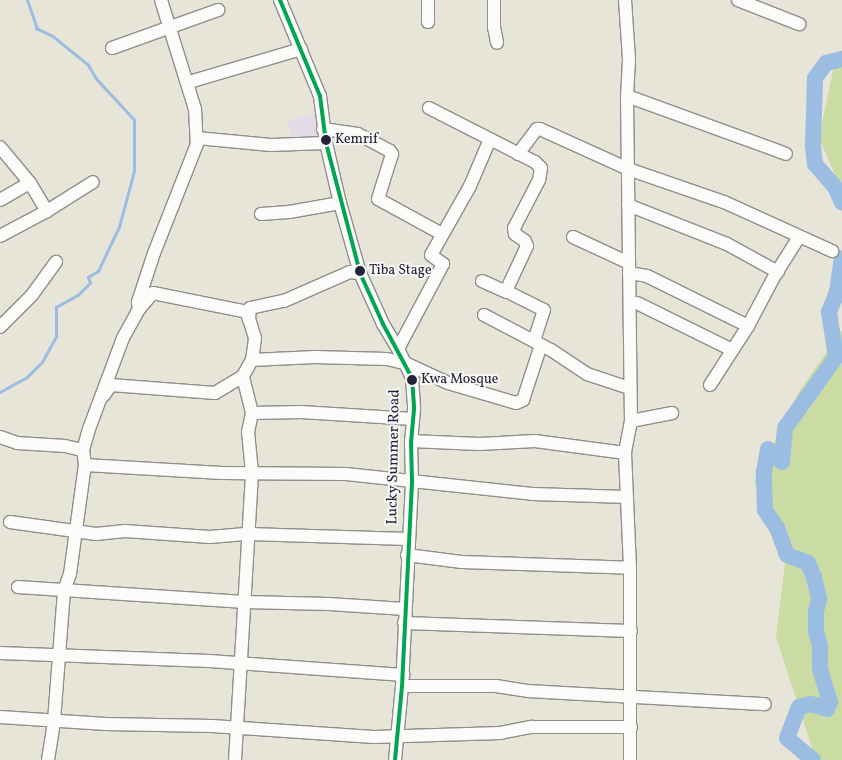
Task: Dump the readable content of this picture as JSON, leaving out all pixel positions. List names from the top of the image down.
{
  "streets": {
    "street": ["Lucky Summer Road"]
  },
  "places": ["Kemrif", "Tiba Stage", "Kwa Mosque"]
}
